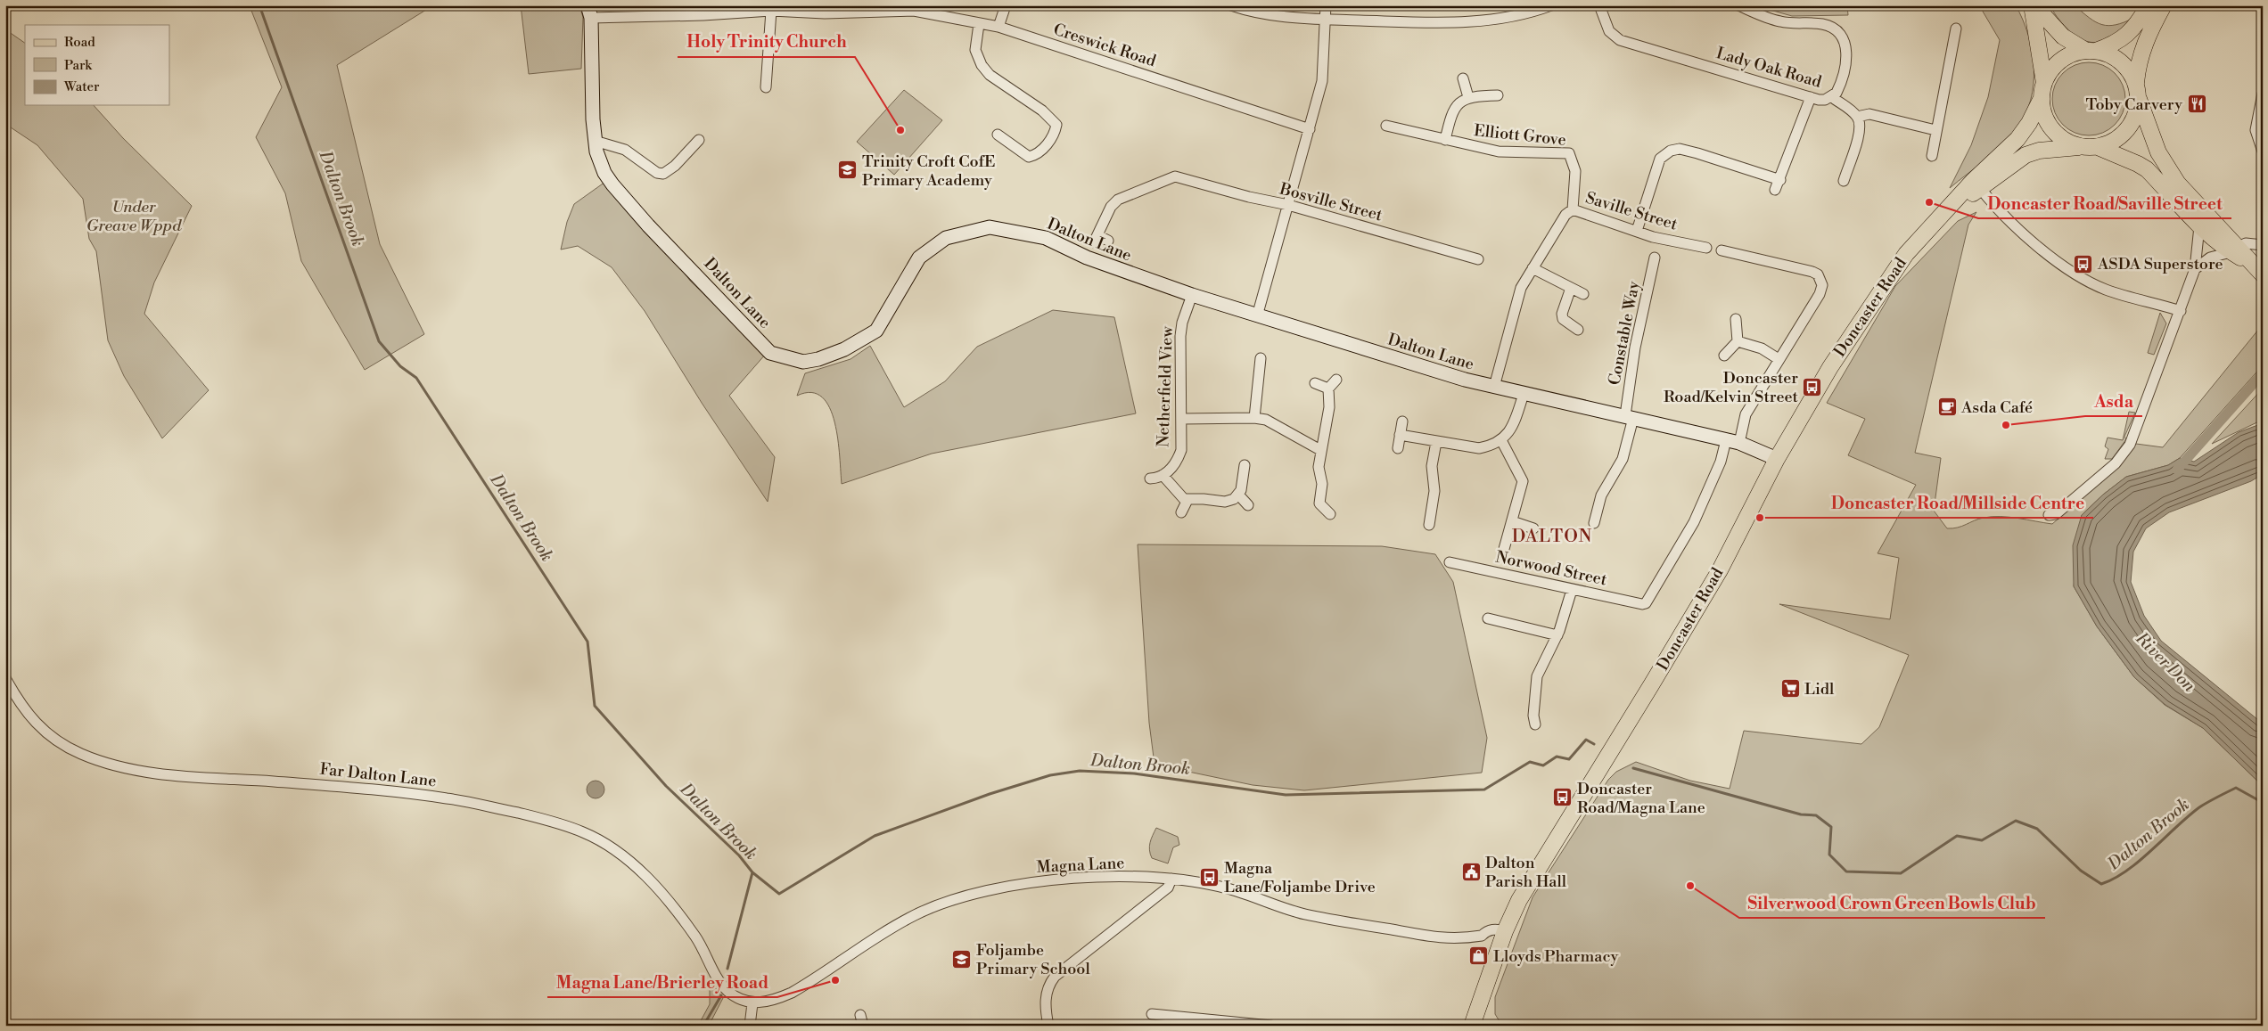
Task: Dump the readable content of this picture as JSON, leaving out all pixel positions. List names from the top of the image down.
{
  "streets": {
    "main road": ["Doncaster Road"],
    "street": [
      "Creswick Road",
      "Lady Oak Road",
      "Elliott Grove",
      "Bosville Street",
      "Saville Street",
      "Dalton Lane",
      "Constable Way",
      "Netherfield View",
      "Norwood Street",
      "Far Dalton Lane",
      "Magna Lane"
    ]
  },
  "crossings": [
    ["Creswick Road", "Dalton Lane"],
    ["Elliott Grove", "Saville Street"],
    ["Dalton Lane", "Doncaster Road"],
    ["Dalton Lane", "Constable Way"],
    ["Dalton Lane", "Netherfield View"],
    ["Dalton Lane", "Norwood Street"],
    ["Doncaster Road", "Magna Lane"],
    ["Far Dalton Lane", "Magna Lane"]
  ],
  "districts": ["DALTON"],
  "water": ["Dalton Brook", "River Don"],
  "parks": ["Under Greave Wppd"],
  "places": {
    "restaurant": ["Toby Carvery"],
    "other": [
      "Holy Trinity Church",
      "Doncaster Road/Saville Street",
      "Asda",
      "Doncaster Road/Millside Centre",
      "Silverwood Crown Green Bowls Club",
      "Magna Lane/Brierley Road"
    ],
    "school or university": ["Trinity Croft CofE Primary Academy", "Foljambe Primary School"],
    "bus stop": [
      "ASDA Superstore",
      "Doncaster Road/Kelvin Street",
      "Doncaster Road/Magna Lane",
      "Magna Lane/Foljambe Drive"
    ],
    "cafe": ["Asda Café"],
    "supermarket": ["Lidl"],
    "public building": ["Dalton Parish Hall"],
    "shop": ["Lloyds Pharmacy"]
  },
  "legend": ["Road", "Park", "Water"]
}
